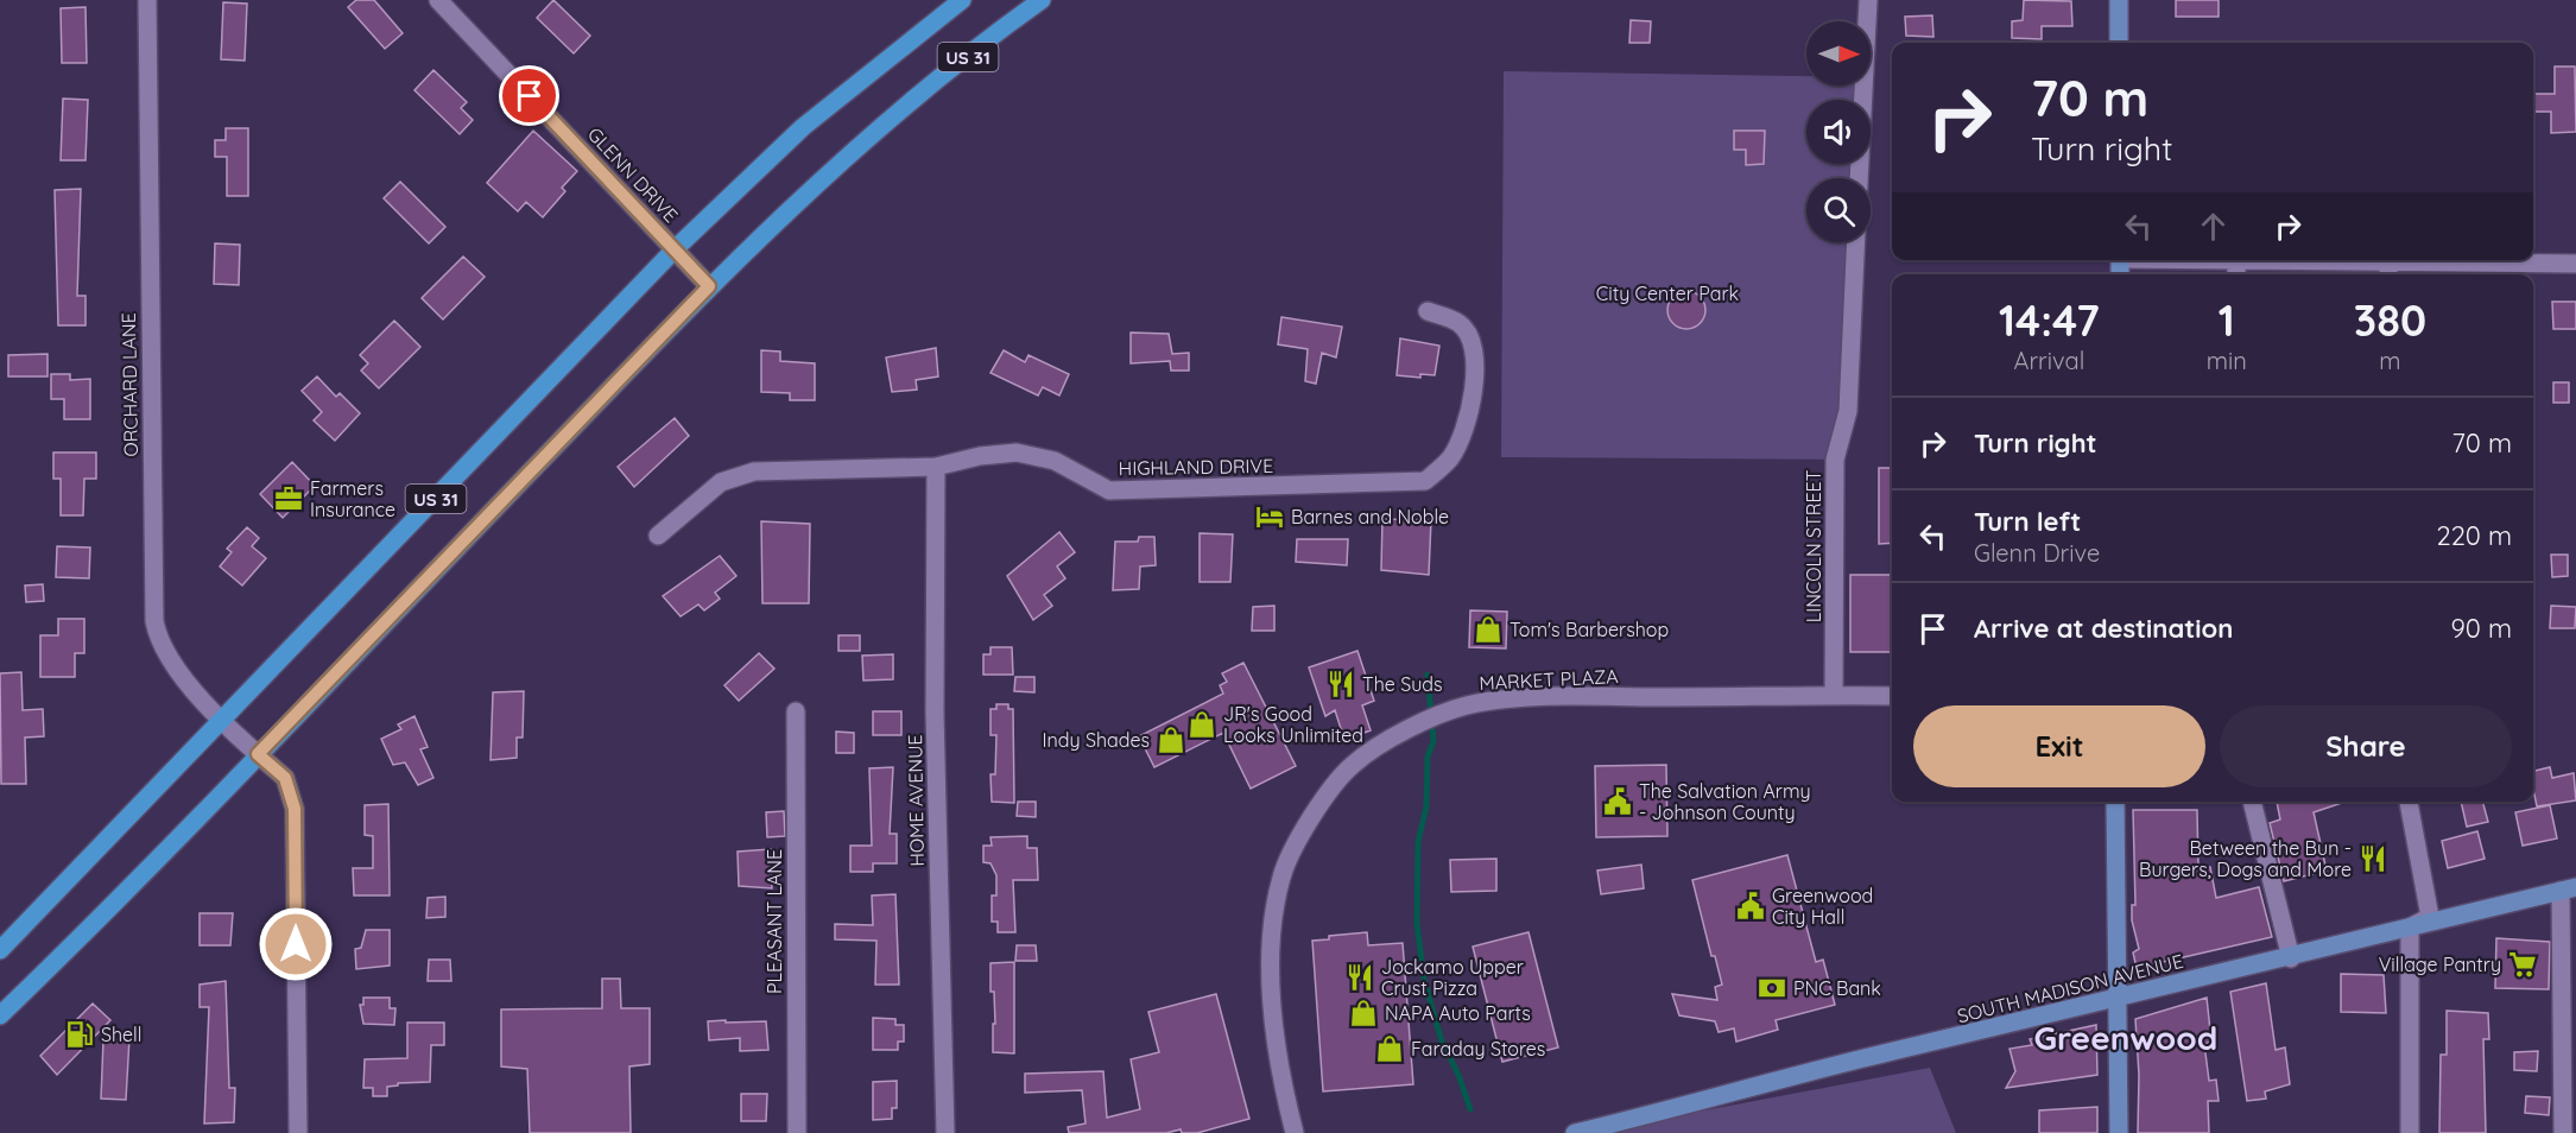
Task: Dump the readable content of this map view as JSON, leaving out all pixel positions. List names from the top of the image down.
{
  "streets": {
    "main road": ["US 31", "SOUTH MADISON AVENUE"],
    "street": [
      "GLENN DRIVE",
      "ORCHARD LANE",
      "HIGHLAND DRIVE",
      "LINCOLN STREET",
      "MARKET PLAZA",
      "HOME AVENUE",
      "PLEASANT LANE"
    ]
  },
  "crossings": [
    ["US 31", "GLENN DRIVE"],
    ["US 31", "ORCHARD LANE"],
    ["HIGHLAND DRIVE", "HOME AVENUE"],
    ["LINCOLN STREET", "MARKET PLAZA"]
  ],
  "districts": ["Greenwood"],
  "parks": ["City Center Park"],
  "places": {
    "office": ["Farmers Insurance"],
    "hotel": ["Barnes and Noble"],
    "shop": [
      "Tom's Barbershop",
      "JR's Good Looks Unlimited",
      "Indy Shades",
      "NAPA Auto Parts",
      "Faraday Stores"
    ],
    "restaurant": ["The Suds", "Between the Bun - Burgers, Dogs and More", "Jockamo Upper Crust Pizza"],
    "public building": ["The Salvation Army - Johnson County", "Greenwood City Hall"],
    "supermarket": ["Village Pantry"],
    "bank": ["PNC Bank"],
    "fuel station": ["Shell"]
  },
  "north": "right",
  "page": {
    "turn": ["70 m", "Turn right"],
    "eta": [
      "14:47",
      "Arrival",
      "1",
      "min",
      "380",
      "m"
    ],
    "list": [
      {
        "name": "Turn right",
        "value": "70 m"
      },
      {
        "name": "Turn left",
        "note": "Glenn Drive",
        "value": "220 m"
      },
      {
        "name": "Arrive at destination",
        "value": "90 m"
      }
    ],
    "buttons": ["Exit", "Share"]
  }
}
